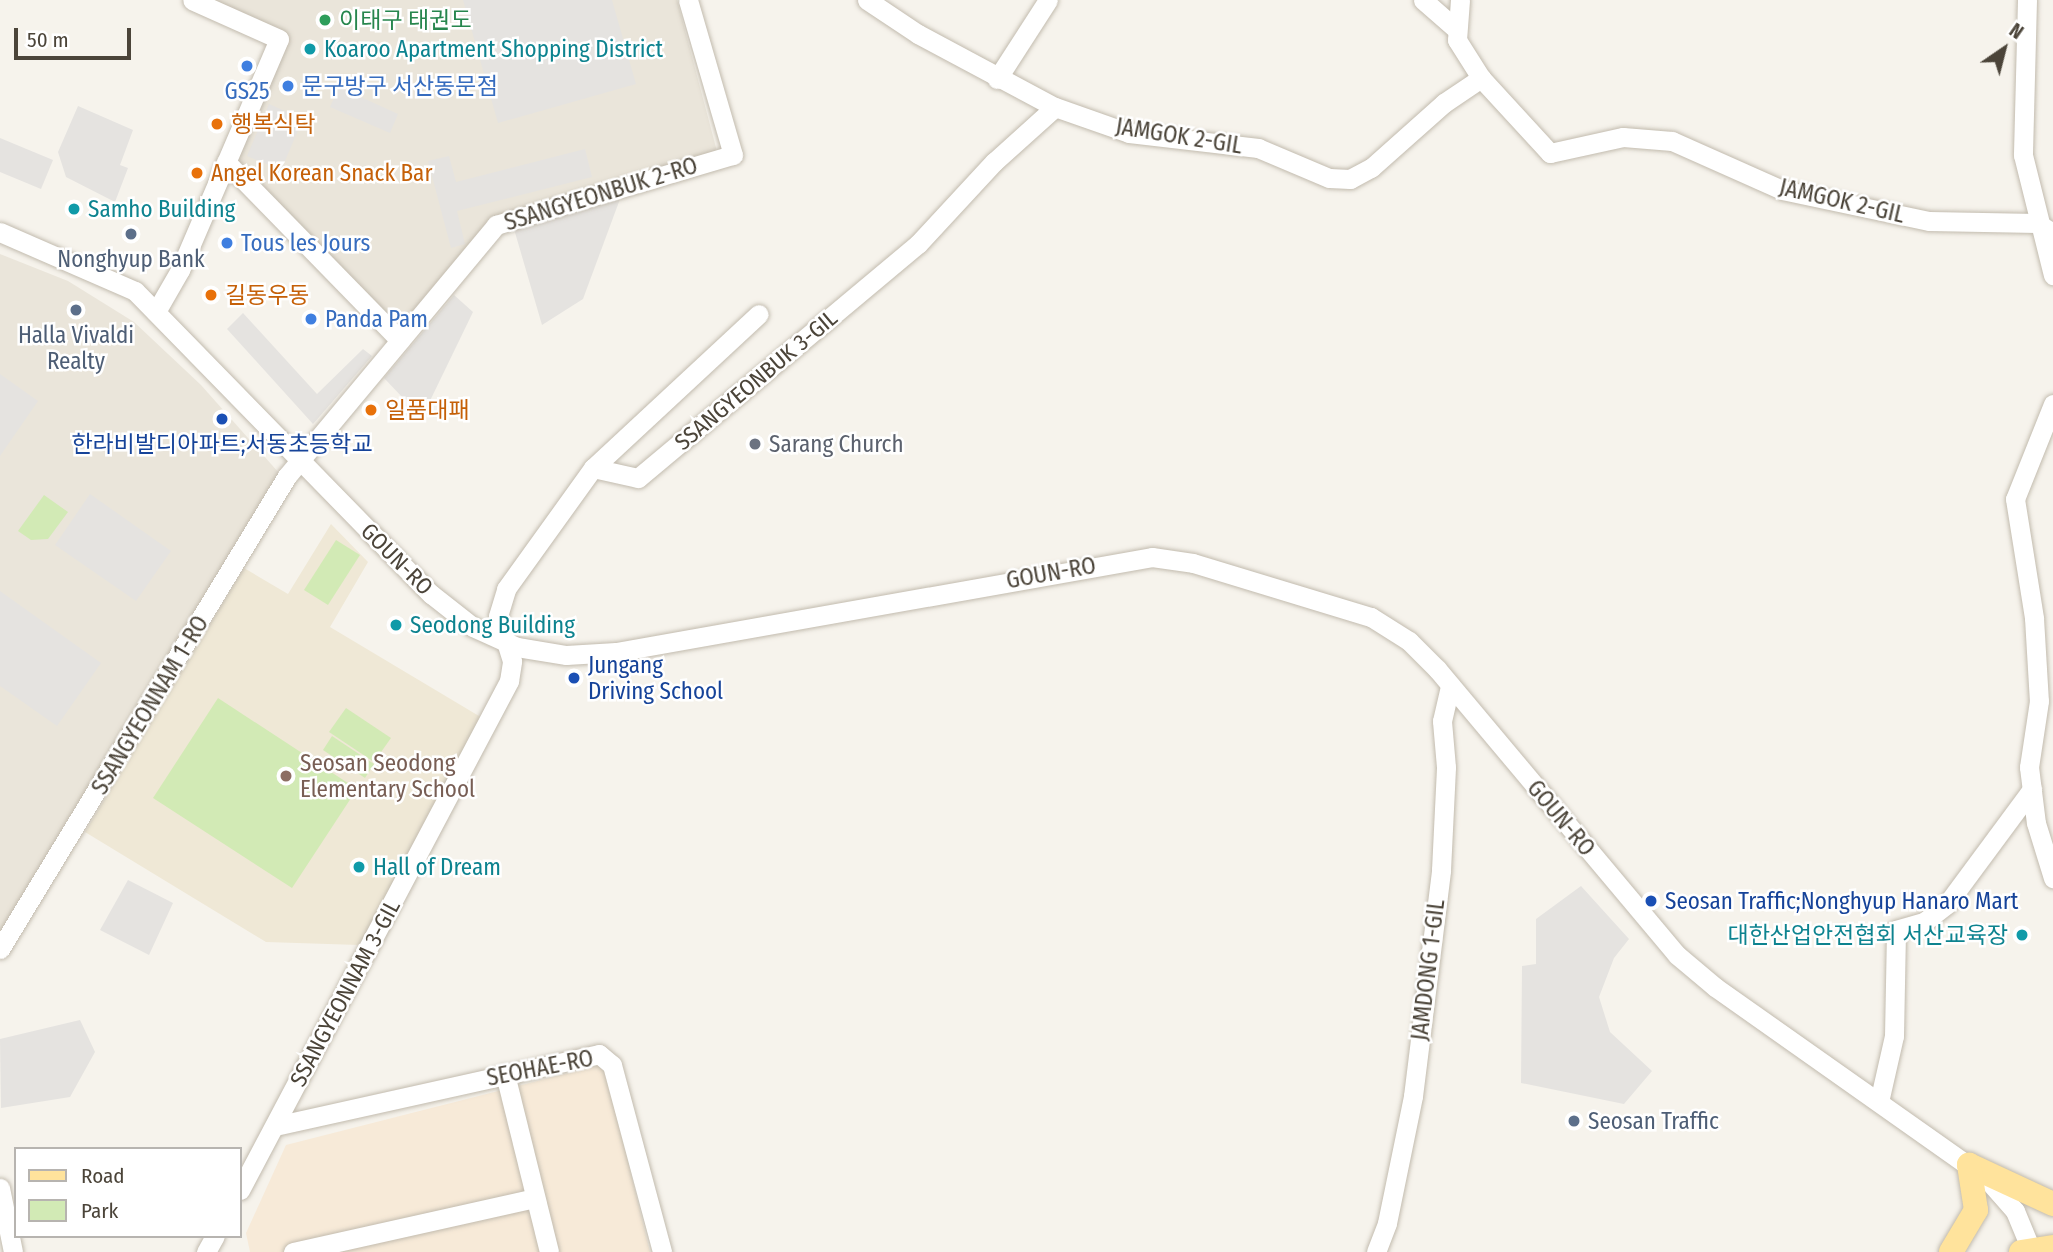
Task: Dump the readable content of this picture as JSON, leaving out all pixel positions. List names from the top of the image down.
{
  "streets": {
    "street": [
      "JAMGOK 2-GIL",
      "SSANGYEONBUK 2-RO",
      "SSANGYEONBUK 3-GIL",
      "GOUN-RO",
      "SSANGYEONNAM 1-RO",
      "JAMDONG 1-GIL",
      "SSANGYEONNAM 3-GIL",
      "SEOHAE-RO"
    ]
  },
  "crossings": [
    ["JAMGOK 2-GIL", "SSANGYEONBUK 3-GIL"],
    ["SSANGYEONBUK 2-RO", "SSANGYEONNAM 1-RO"],
    ["GOUN-RO", "SSANGYEONNAM 1-RO"],
    ["GOUN-RO", "JAMDONG 1-GIL"],
    ["GOUN-RO", "SSANGYEONNAM 3-GIL"],
    ["SSANGYEONNAM 3-GIL", "SEOHAE-RO"]
  ],
  "places": [
    "이태구 태권도",
    "Koaroo Apartment Shopping District",
    "GS25",
    "문구방구 서산동문점",
    "행복식탁",
    "Angel Korean Snack Bar",
    "Samho Building",
    "Nonghyup Bank",
    "Tous les Jours",
    "길동우동",
    "Halla Vivaldi Realty",
    "Panda Pam",
    "일품대패",
    "한라비발디아파트;서동초등학교",
    "Sarang Church",
    "Seodong Building",
    "Jungang Driving School",
    "Seosan Seodong Elementary School",
    "Hall of Dream",
    "Seosan Traffic;Nonghyup Hanaro Mart",
    "대한산업안전협회 서산교육장",
    "Seosan Traffic"
  ],
  "legend": ["Road", "Park"],
  "scale_bar": "50 m",
  "north": "top right"
}
